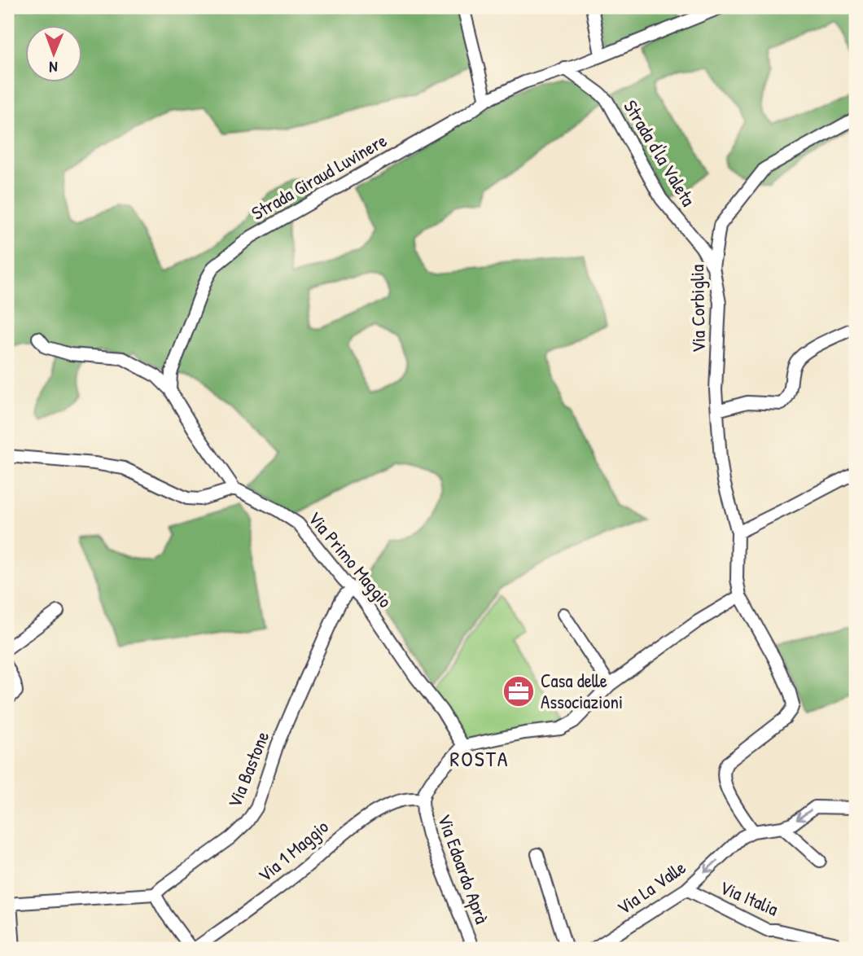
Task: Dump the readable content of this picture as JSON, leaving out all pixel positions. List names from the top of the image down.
{
  "streets": {
    "street": [
      "Strada d'la Valeta",
      "Strada Giraud Luvinere",
      "Via Corbiglia",
      "Via Primo Maggio",
      "Via Bastone",
      "Via 1 Maggio",
      "Via Edoardo Aprà",
      "Via La Valle",
      "Via Italia"
    ]
  },
  "crossings": [
    ["Strada d'la Valeta", "Strada Giraud Luvinere"],
    ["Strada d'la Valeta", "Via Corbiglia"],
    ["Strada Giraud Luvinere", "Via Primo Maggio"],
    ["Via Corbiglia", "Via La Valle"],
    ["Via Primo Maggio", "Via Bastone"],
    ["Via Primo Maggio", "Via Edoardo Aprà"],
    ["Via 1 Maggio", "Via Edoardo Aprà"],
    ["Via La Valle", "Via Italia"]
  ],
  "one_way": ["Via La Valle"],
  "districts": ["ROSTA"],
  "places": {
    "office": ["Casa delle Associazioni"]
  },
  "north": "bottom"
}
